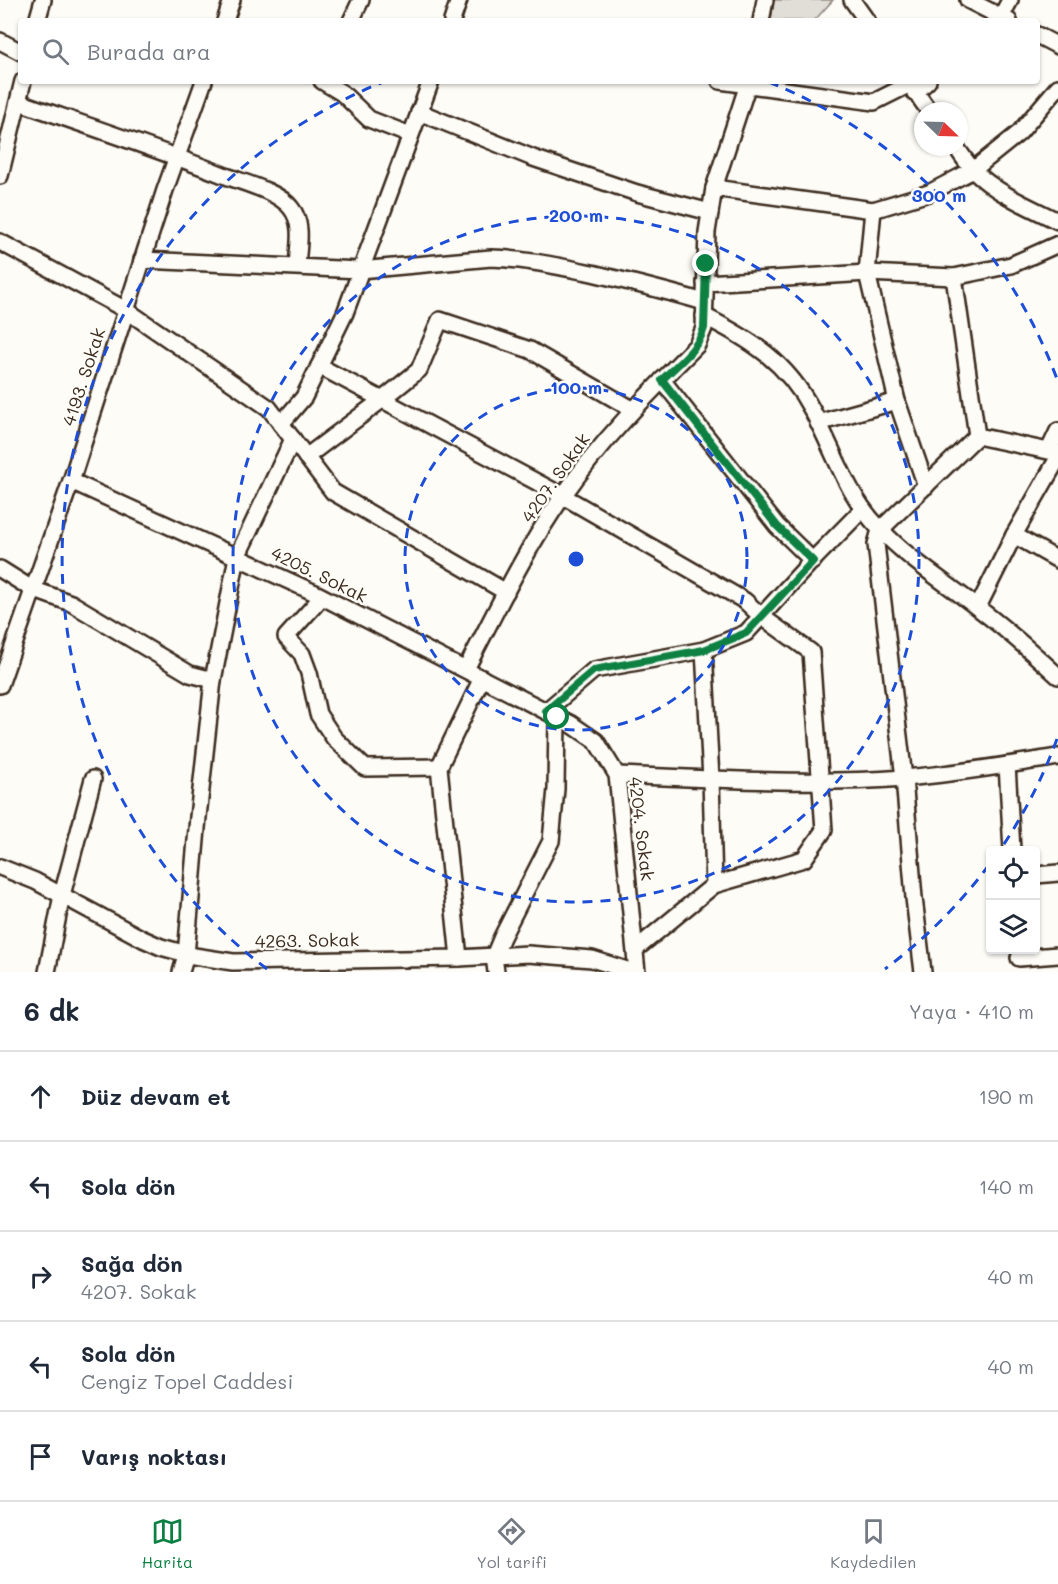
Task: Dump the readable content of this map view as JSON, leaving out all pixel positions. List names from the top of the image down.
{
  "streets": {
    "street": [
      "4193. Sokak",
      "4207. Sokak",
      "4205. Sokak",
      "4204. Sokak",
      "4263. Sokak"
    ]
  },
  "crossings": [
    ["4193. Sokak", "4205. Sokak"],
    ["4207. Sokak", "4205. Sokak"],
    ["4205. Sokak", "4204. Sokak"],
    ["4204. Sokak", "4263. Sokak"]
  ],
  "north": "bottom right",
  "page": {
    "search": "Burada ara",
    "heading": ["6 dk", "Yaya · 410 m"],
    "list": [
      ["Düz devam et", "190 m"],
      ["Sola dön", "140 m"],
      ["Sağa dön", "4207. Sokak", "40 m"],
      ["Sola dön", "Cengiz Topel Caddesi", "40 m"],
      "Varış noktası"
    ],
    "nav": ["Harita", "Yol tarifi", "Kaydedilen"]
  },
  "rings": ["300 m", "200 m", "100 m"]
}
